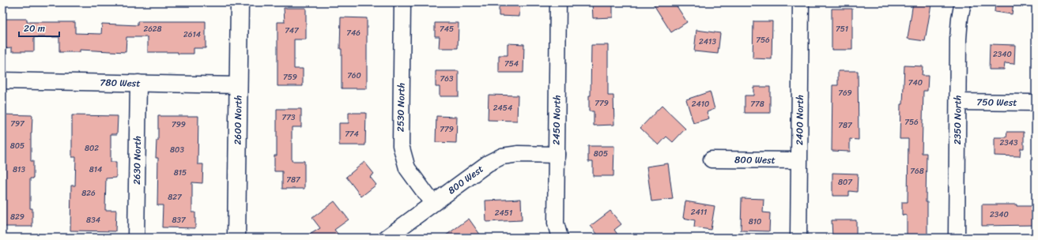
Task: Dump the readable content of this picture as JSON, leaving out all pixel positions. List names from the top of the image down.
{
  "streets": {
    "street": [
      "780 West",
      "750 West",
      "2530 North",
      "2600 North",
      "2450 North",
      "2400 North",
      "2350 North",
      "2630 North",
      "800 West"
    ]
  },
  "crossings": [
    ["780 West", "2600 North"],
    ["780 West", "2630 North"],
    ["750 West", "2350 North"],
    ["2530 North", "800 West"],
    ["2450 North", "800 West"],
    ["2400 North", "800 West"]
  ],
  "house_numbers": [
    "2628",
    "745",
    "751",
    "747",
    "746",
    "2614",
    "756",
    "2413",
    "2340",
    "754",
    "760",
    "759",
    "763",
    "740",
    "769",
    "779",
    "2410",
    "778",
    "2454",
    "773",
    "756",
    "797",
    "799",
    "787",
    "779",
    "774",
    "2343",
    "805",
    "802",
    "803",
    "805",
    "813",
    "814",
    "768",
    "815",
    "787",
    "807",
    "826",
    "827",
    "2411",
    "2451",
    "2340",
    "829",
    "834",
    "837",
    "810"
  ],
  "scale_bar": "20 m"
}
